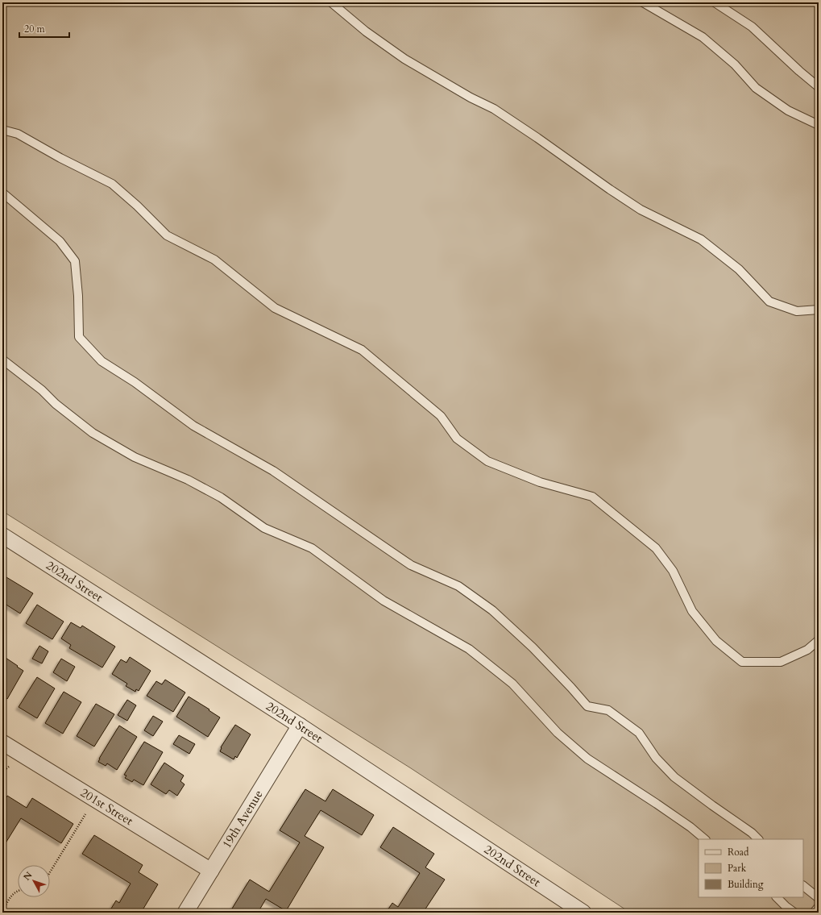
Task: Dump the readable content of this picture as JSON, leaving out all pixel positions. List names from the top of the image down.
{
  "streets": {
    "street": ["202nd Street", "201st Street", "19th Avenue"]
  },
  "crossings": [
    ["202nd Street", "19th Avenue"],
    ["201st Street", "19th Avenue"]
  ],
  "legend": ["Road", "Park", "Building"],
  "scale_bar": "20 m",
  "north": "top left"
}
